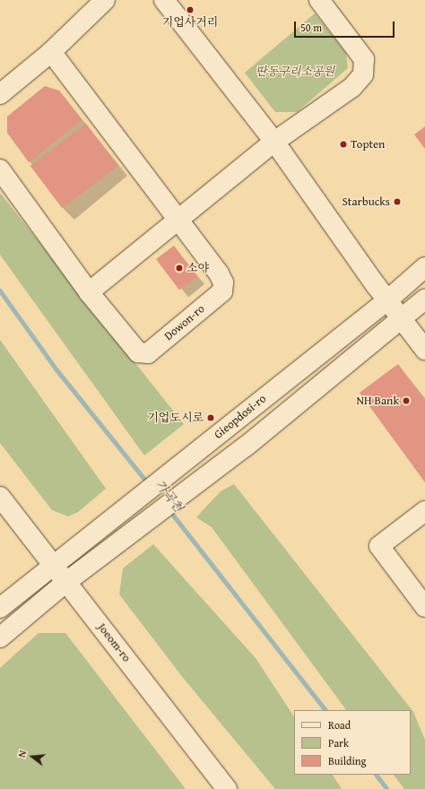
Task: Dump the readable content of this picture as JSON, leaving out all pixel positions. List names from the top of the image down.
{
  "streets": {
    "street": ["Dowon-ro", "Gieopdosi-ro", "Joeom-ro"]
  },
  "crossings": [
    ["Gieopdosi-ro", "Joeom-ro"]
  ],
  "water": ["가곡천"],
  "parks": ["딴동구리소공원"],
  "places": [
    "기업사거리",
    "Topten",
    "Starbucks",
    "소야",
    "NH Bank",
    "기업도시로"
  ],
  "legend": ["Road", "Park", "Building"],
  "scale_bar": "50 m",
  "north": "left"
}
